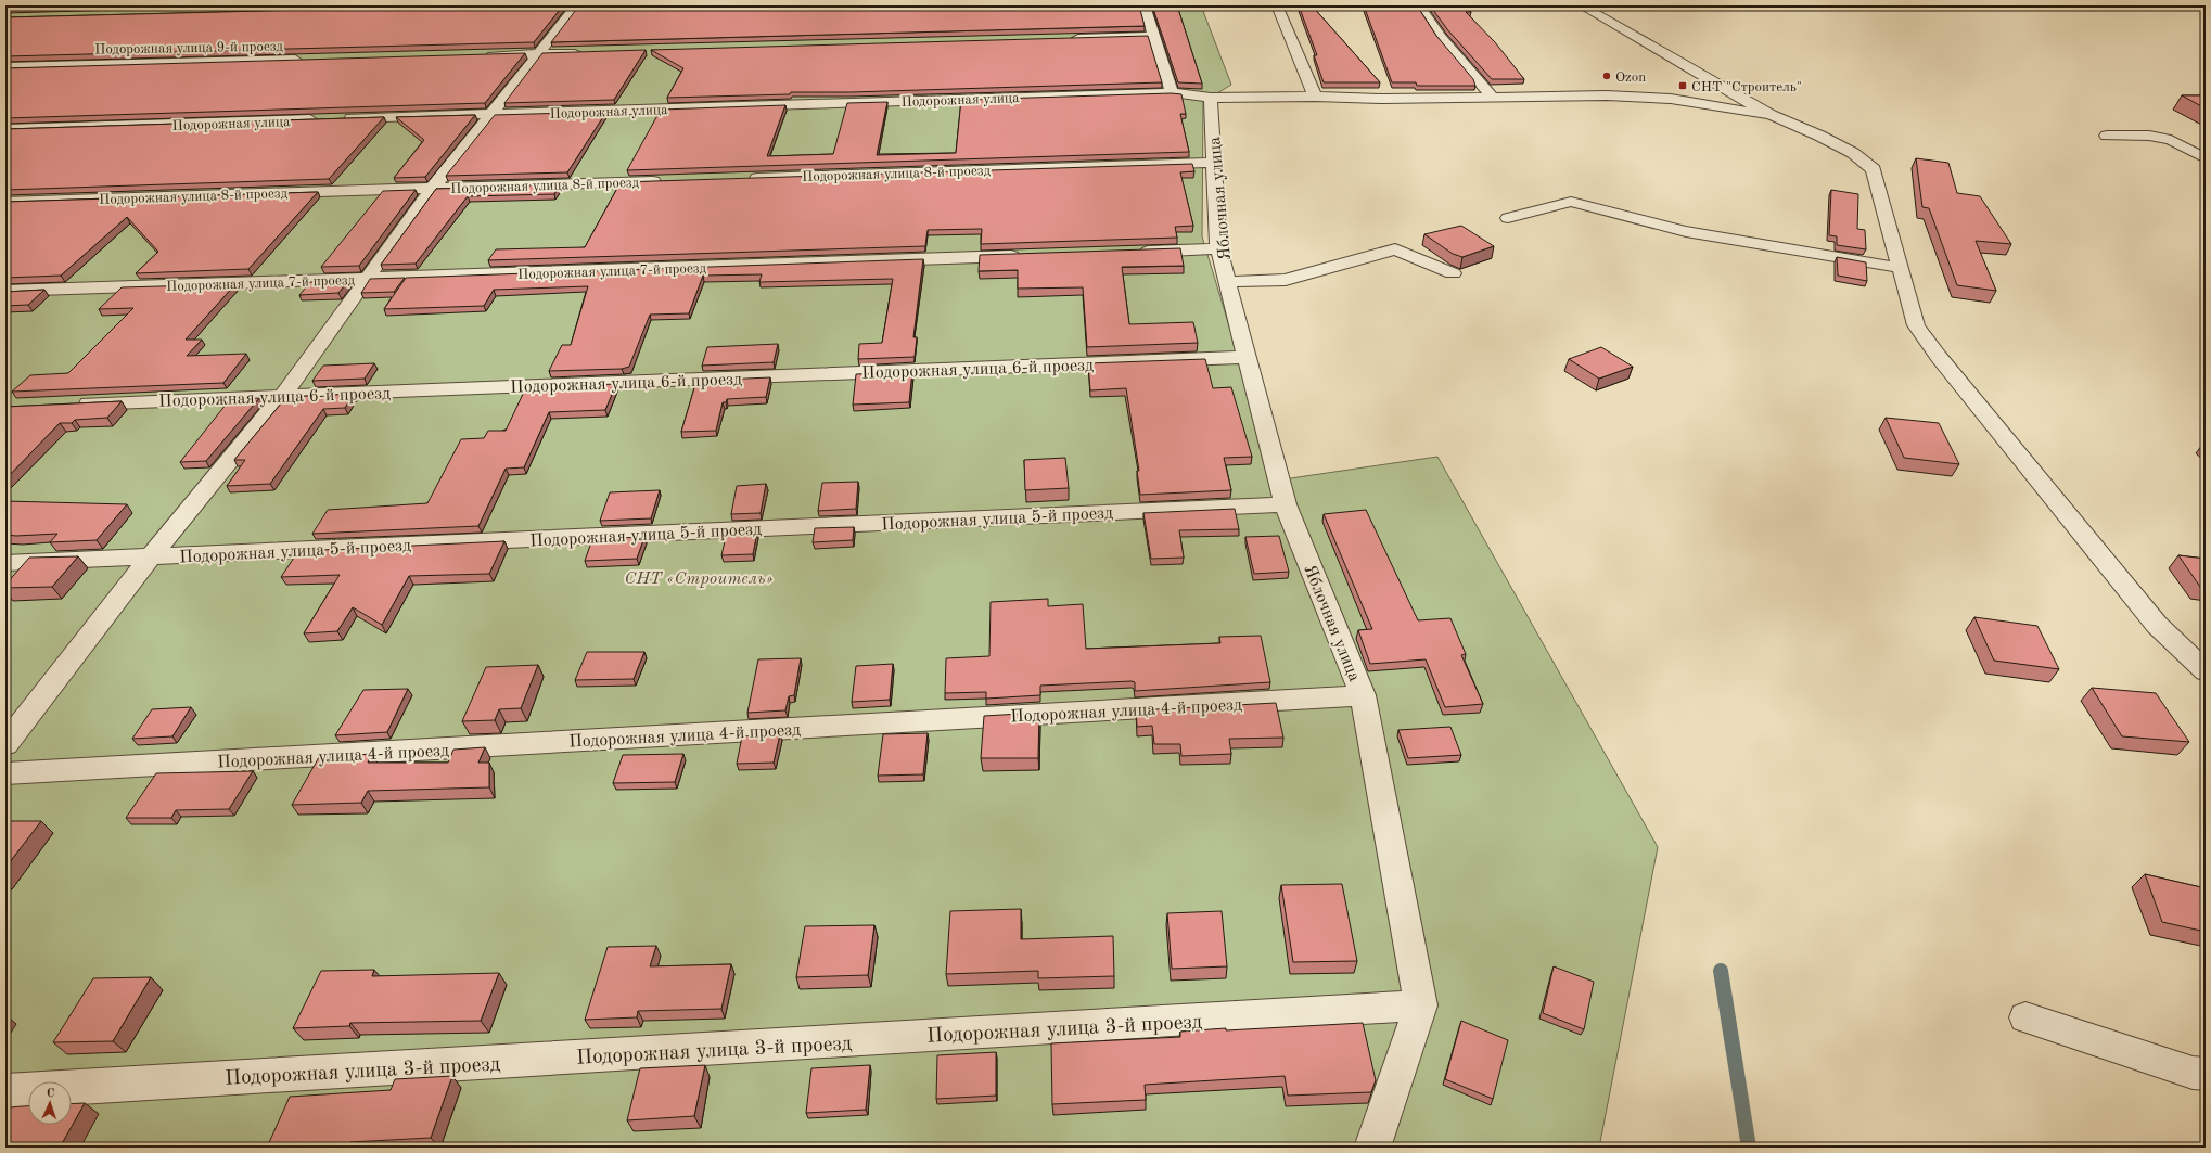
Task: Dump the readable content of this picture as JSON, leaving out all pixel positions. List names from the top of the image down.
{
  "streets": {
    "street": [
      "Подорожная улица 9-й проезд",
      "Подорожная улица",
      "Подорожная улица 8-й проезд",
      "Яблочная улица",
      "Подорожная улица 7-й проезд",
      "Подорожная улица 6-й проезд",
      "Подорожная улица 5-й проезд",
      "Подорожная улица 4-й проезд",
      "Подорожная улица 3-й проезд"
    ]
  },
  "crossings": [
    ["Подорожная улица", "Яблочная улица"],
    ["Подорожная улица 8-й проезд", "Яблочная улица"],
    ["Яблочная улица", "Подорожная улица 6-й проезд"],
    ["Яблочная улица", "Подорожная улица 5-й проезд"],
    ["Яблочная улица", "Подорожная улица 4-й проезд"],
    ["Яблочная улица", "Подорожная улица 3-й проезд"]
  ],
  "parks": ["СНТ «Строитель»"],
  "places": {
    "other": ["Ozon"],
    "transit": ["СНТ \"Строитель\""]
  },
  "north": "top"
}
